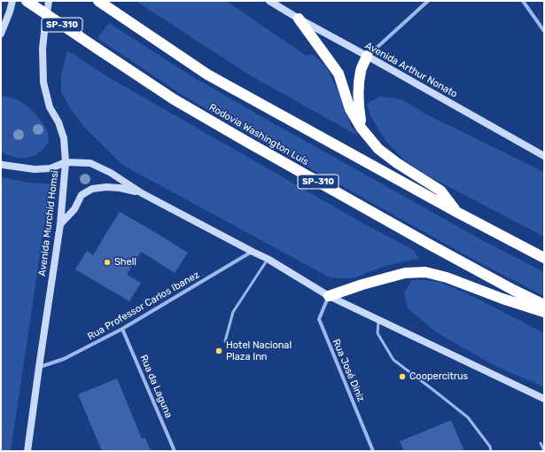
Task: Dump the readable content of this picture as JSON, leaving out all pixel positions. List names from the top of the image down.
{
  "streets": {
    "highway": ["SP-310", "Rodovia Washington Luís"],
    "main road": ["Avenida Arthur Nonato", "Avenida Murchid Homsi"],
    "street": ["Rua Professor Carlos Ibanez", "Rua José Diniz", "Rua da Laguna"]
  },
  "crossings": [
    ["Avenida Murchid Homsi", "Rua Professor Carlos Ibanez"],
    ["Rua Professor Carlos Ibanez", "Rua da Laguna"]
  ],
  "places": ["Shell", "Hotel Nacional Plaza Inn", "Coopercitrus"]
}
